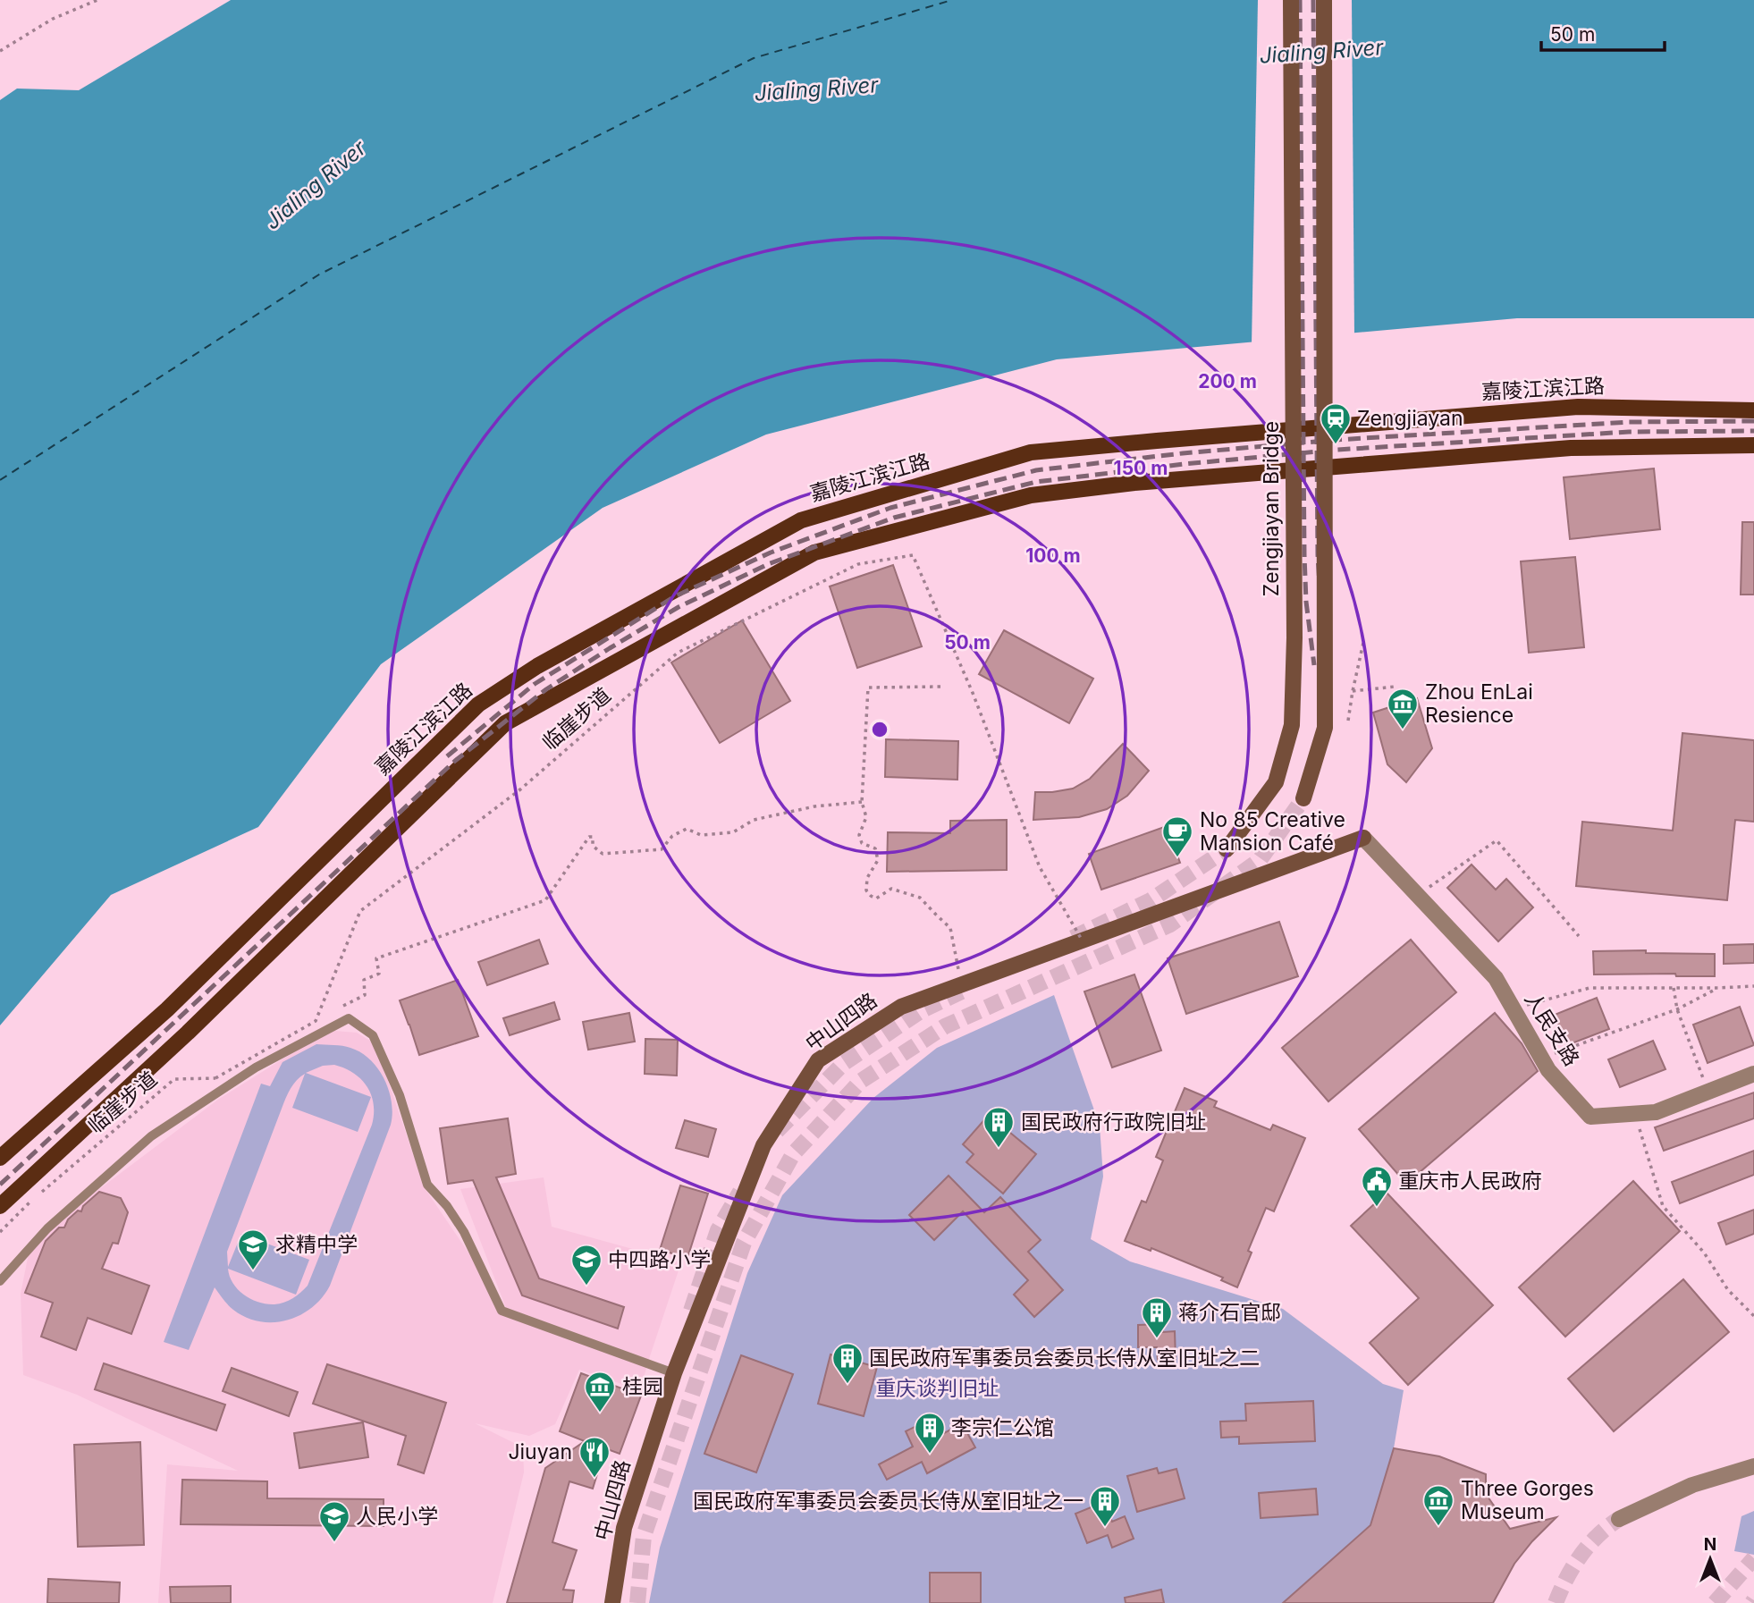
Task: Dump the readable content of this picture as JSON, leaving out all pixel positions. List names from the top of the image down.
{
  "streets": {
    "main road": ["嘉陵江滨江路", "Zengjiayan Bridge", "中山四路"],
    "street": ["人民支路"],
    "path": ["临崖步道"]
  },
  "crossings": [
    ["临崖步道", "中山四路"],
    ["中山四路", "人民支路"]
  ],
  "water": ["Jialing River"],
  "parks": ["重庆谈判旧址"],
  "places": {
    "station": ["Zengjiayan"],
    "museum": ["Zhou EnLai Resience", "桂园", "Three Gorges Museum"],
    "cafe": ["No 85 Creative Mansion Café"],
    "building": [
      "国民政府行政院旧址",
      "蒋介石官邸",
      "国民政府军事委员会委员长侍从室旧址之二",
      "李宗仁公馆",
      "国民政府军事委员会委员长侍从室旧址之一"
    ],
    "public building": ["重庆市人民政府"],
    "school or university": ["求精中学", "中四路小学", "人民小学"],
    "restaurant": ["Jiuyan"]
  },
  "scale_bar": "50 m",
  "north": "top",
  "rings": [
    "200 m",
    "150 m",
    "100 m",
    "50 m"
  ]
}
